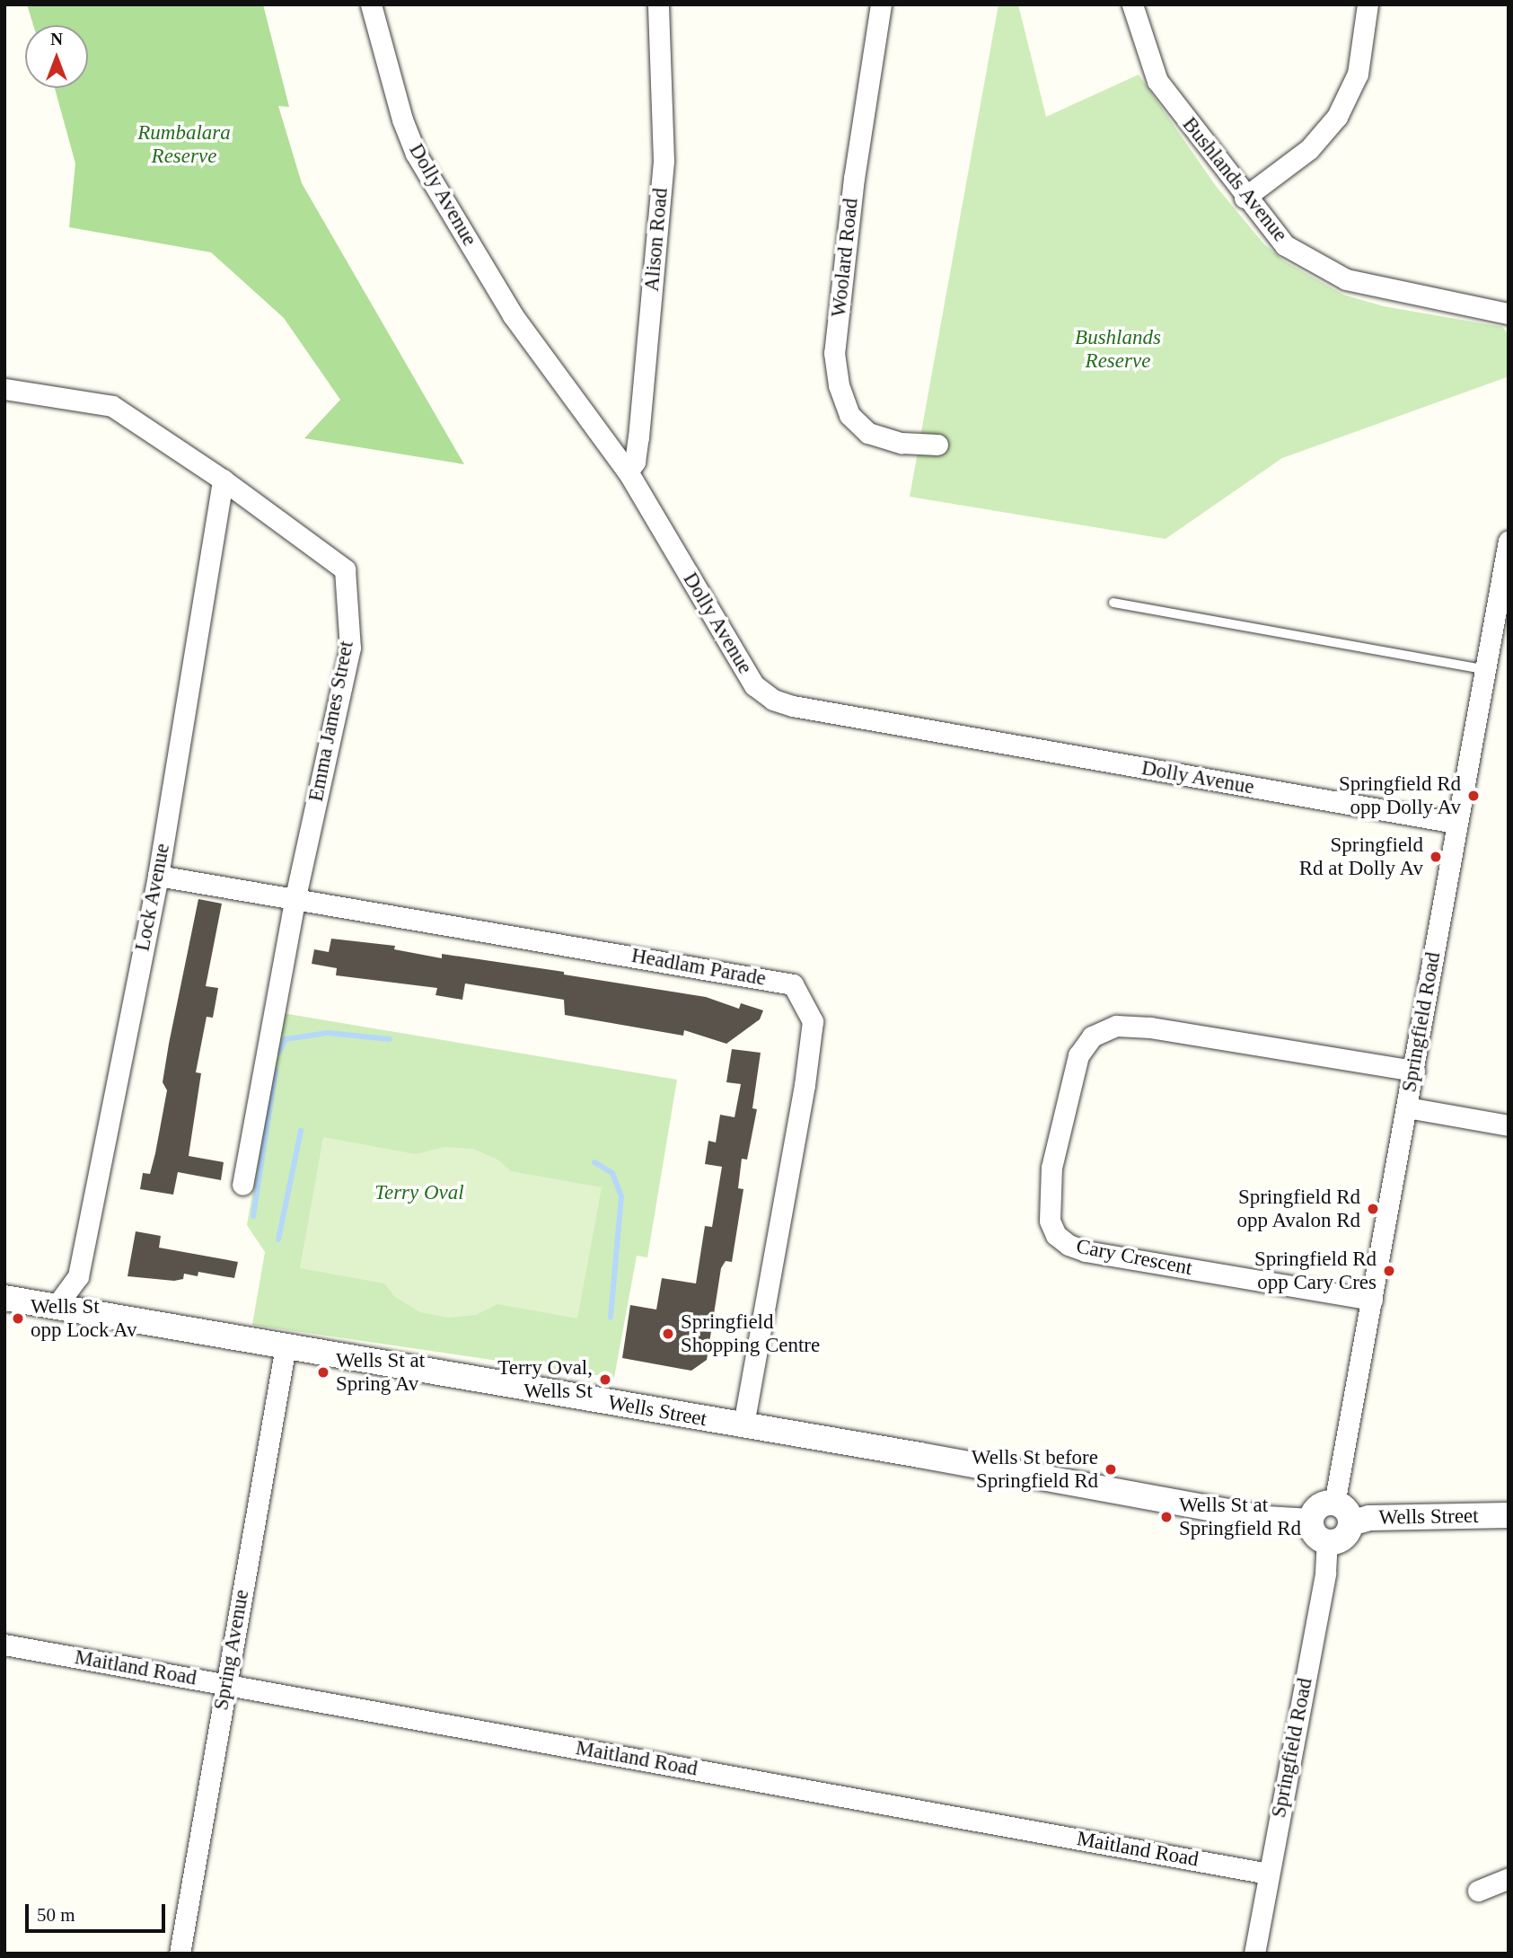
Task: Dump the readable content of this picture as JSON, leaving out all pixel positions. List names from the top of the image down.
{
  "streets": {
    "street": [
      "Bushlands Avenue",
      "Dolly Avenue",
      "Alison Road",
      "Woolard Road",
      "Emma James Street",
      "Lock Avenue",
      "Headlam Parade",
      "Springfield Road",
      "Cary Crescent",
      "Wells Street",
      "Spring Avenue",
      "Maitland Road"
    ]
  },
  "crossings": [
    ["Dolly Avenue", "Alison Road"],
    ["Dolly Avenue", "Springfield Road"],
    ["Emma James Street", "Lock Avenue"],
    ["Emma James Street", "Headlam Parade"],
    ["Lock Avenue", "Headlam Parade"],
    ["Lock Avenue", "Wells Street"],
    ["Headlam Parade", "Wells Street"],
    ["Springfield Road", "Cary Crescent"],
    ["Springfield Road", "Wells Street"],
    ["Springfield Road", "Maitland Road"],
    ["Wells Street", "Spring Avenue"],
    ["Spring Avenue", "Maitland Road"]
  ],
  "parks": ["Rumbalara Reserve", "Bushlands Reserve", "Terry Oval"],
  "places": [
    "Springfield Rd opp Dolly Av",
    "Springfield Rd at Dolly Av",
    "Springfield Rd opp Avalon Rd",
    "Springfield Rd opp Cary Cres",
    "Wells St opp Lock Av",
    "Springfield Shopping Centre",
    "Wells St at Spring Av",
    "Terry Oval, Wells St",
    "Wells St before Springfield Rd",
    "Wells St at Springfield Rd"
  ],
  "scale_bar": "50 m",
  "north": "top"
}
